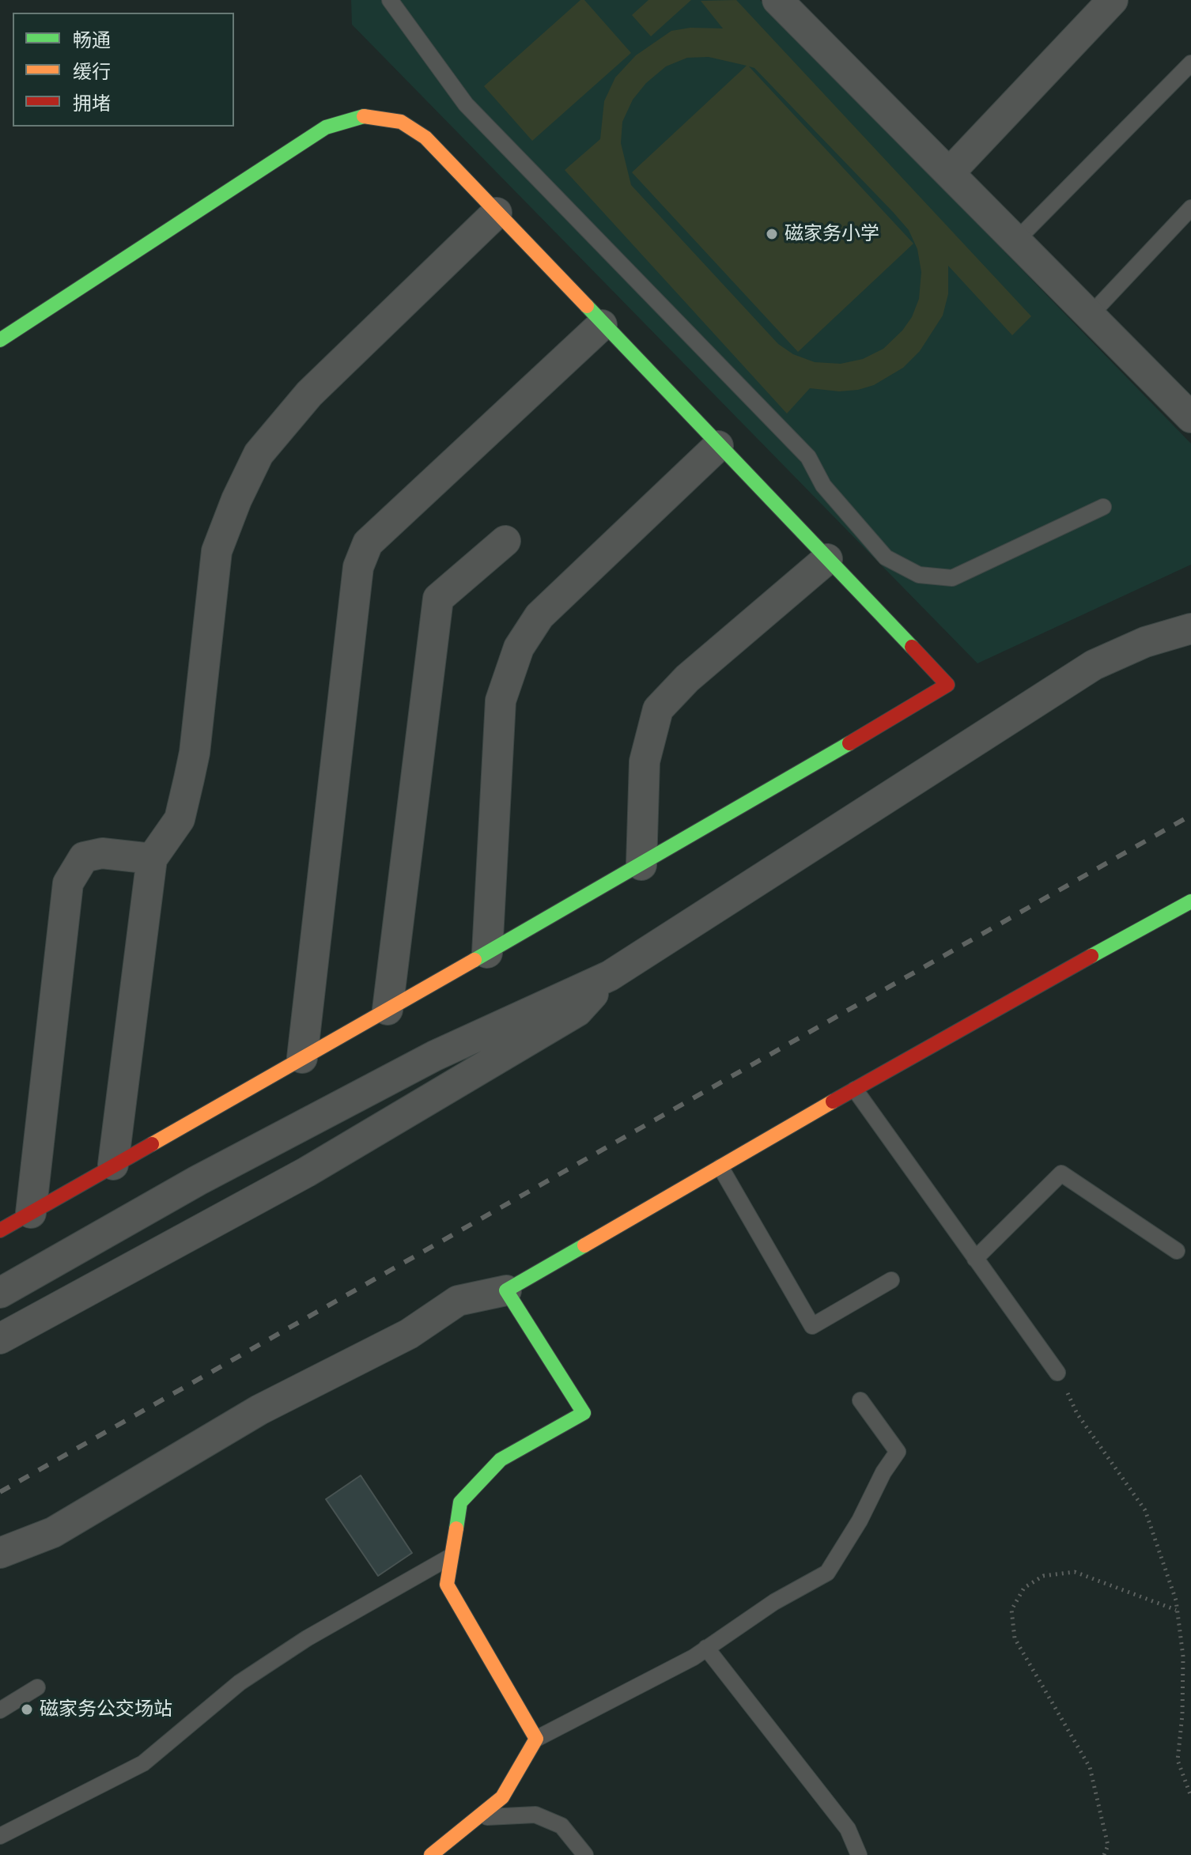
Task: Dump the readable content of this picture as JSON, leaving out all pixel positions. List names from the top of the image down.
{
  "places": ["磁家务小学", "磁家务公交场站"],
  "legend": ["畅通", "缓行", "拥堵"]
}
